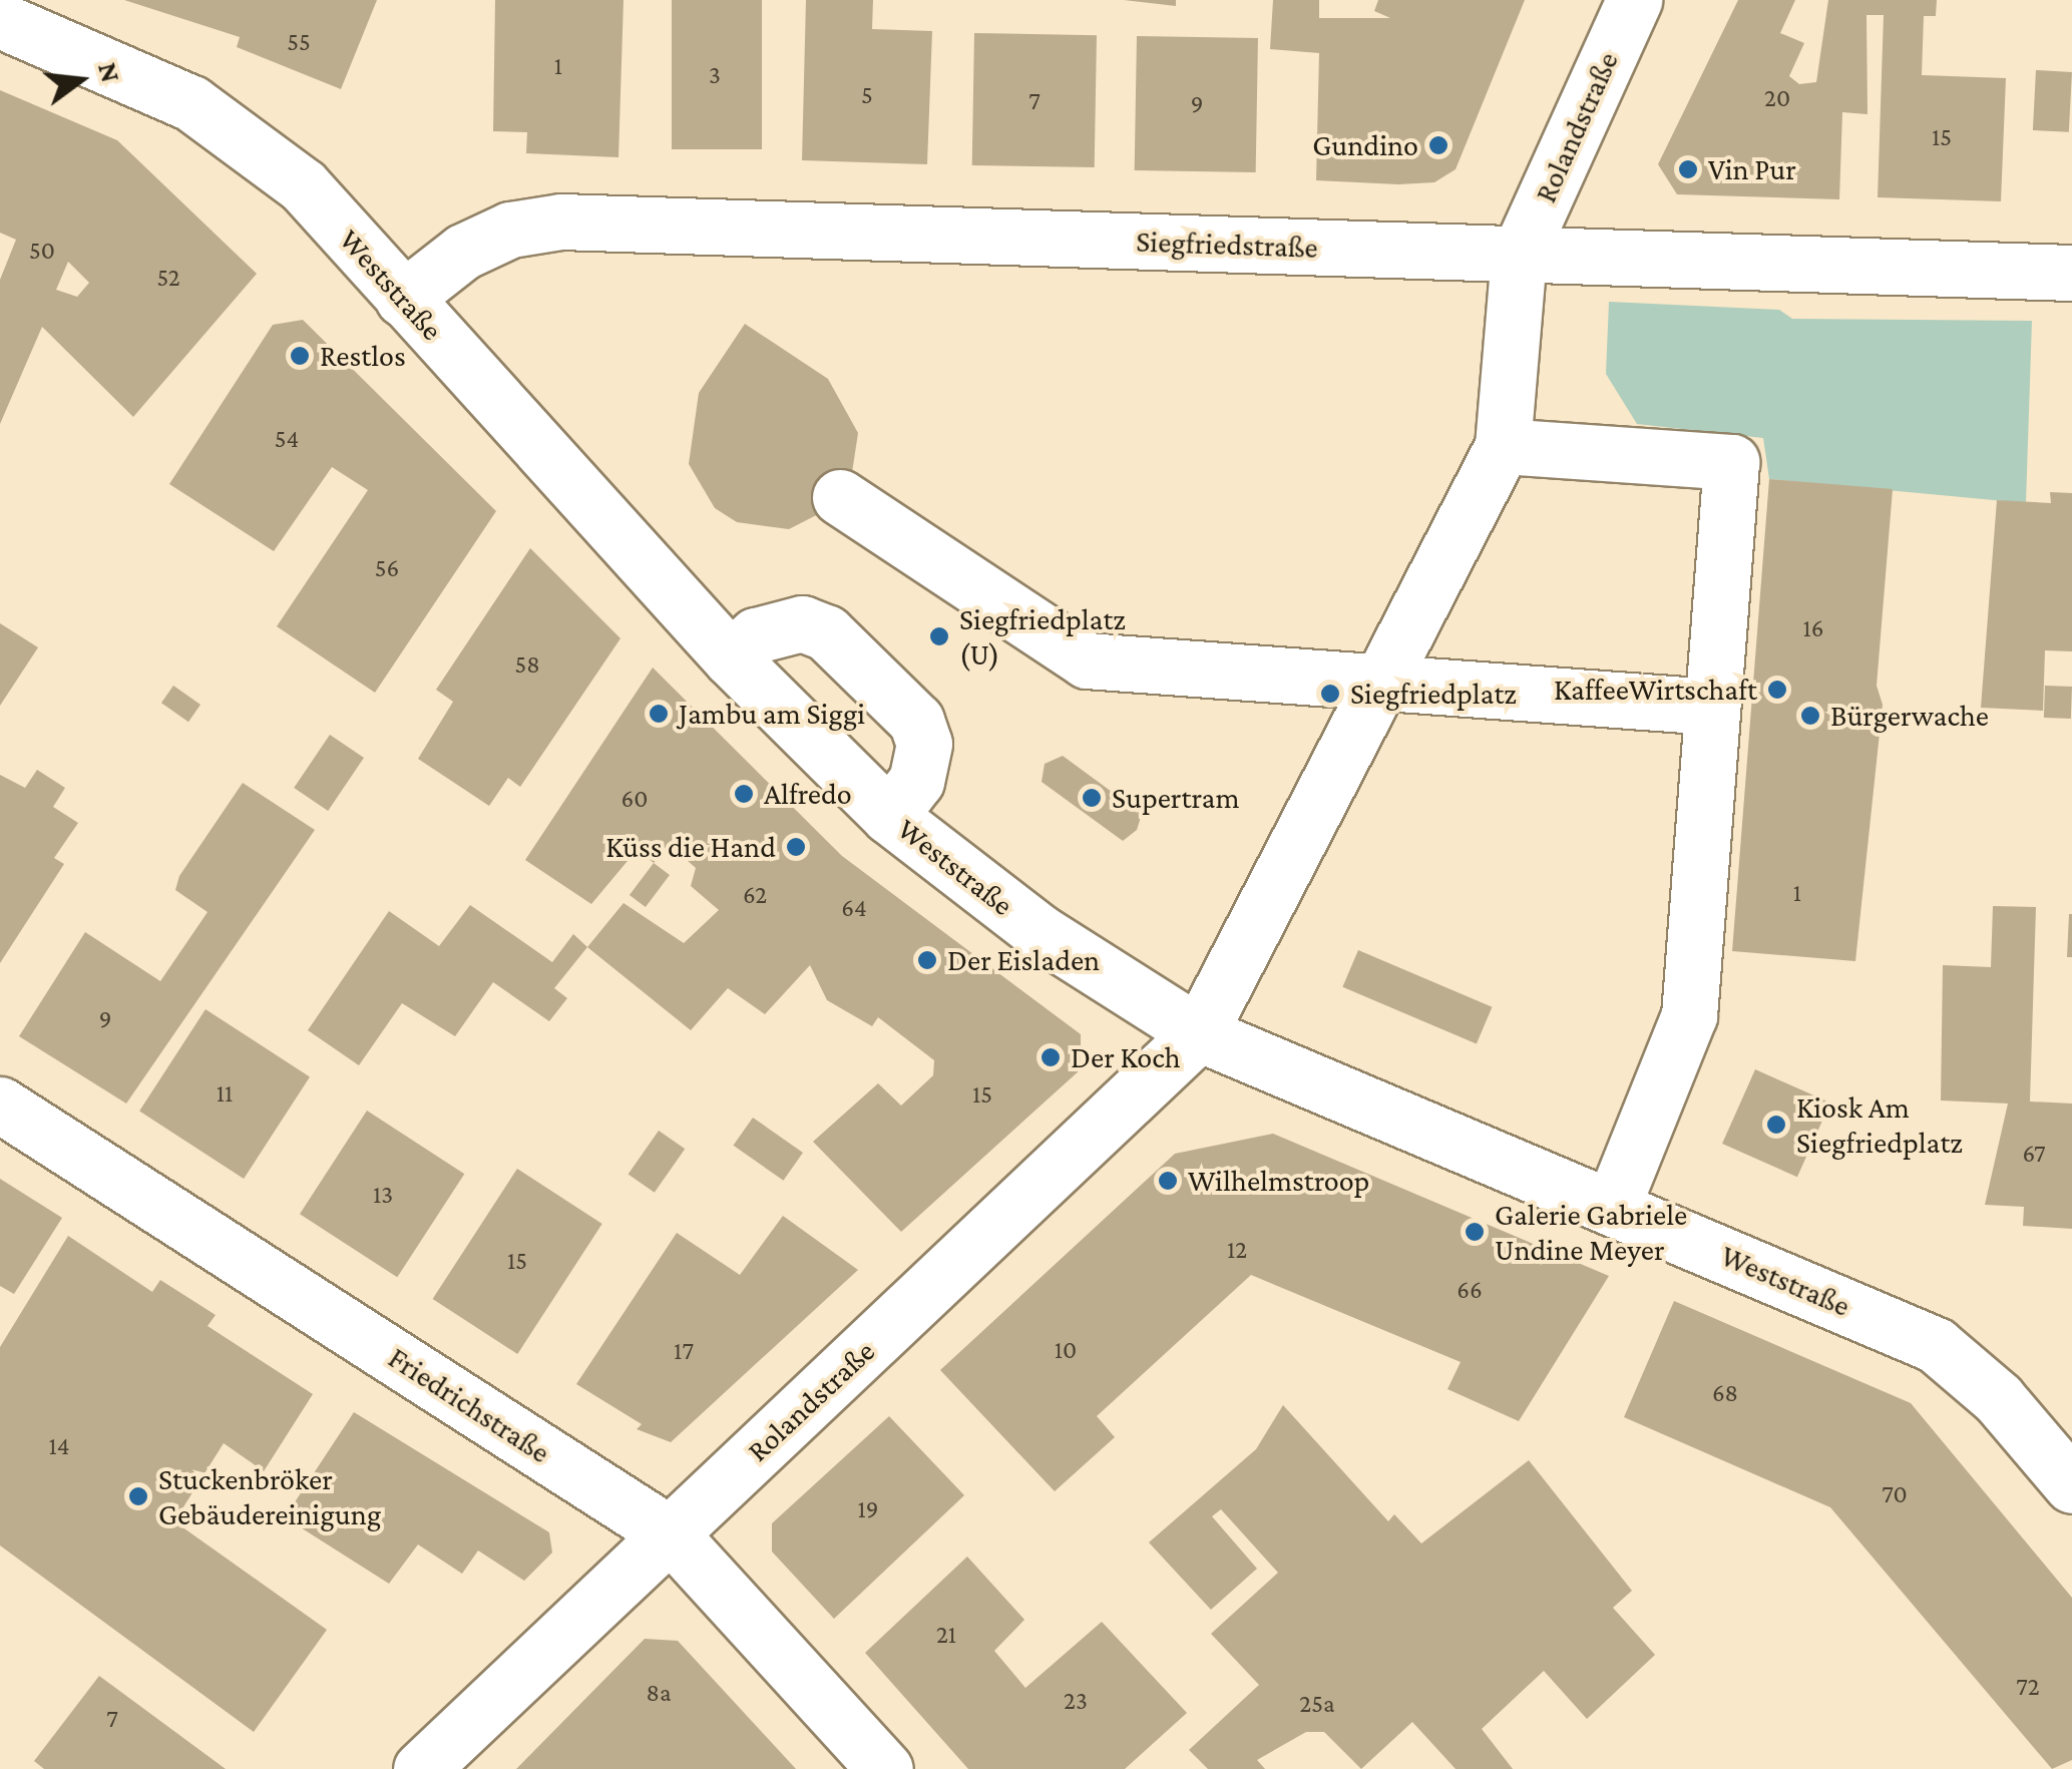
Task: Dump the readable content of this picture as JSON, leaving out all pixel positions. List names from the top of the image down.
{
  "streets": {
    "street": [
      "Rolandstraße",
      "Siegfriedstraße",
      "Weststraße",
      "Friedrichstraße"
    ]
  },
  "crossings": [
    ["Rolandstraße", "Siegfriedstraße"],
    ["Rolandstraße", "Weststraße"],
    ["Rolandstraße", "Friedrichstraße"],
    ["Siegfriedstraße", "Weststraße"]
  ],
  "places": [
    "Gundino",
    "Vin Pur",
    "Restlos",
    "Siegfriedplatz (U)",
    "KaffeeWirtschaft",
    "Siegfriedplatz",
    "Jambu am Siggi",
    "Bürgerwache",
    "Alfredo",
    "Supertram",
    "Küss die Hand",
    "Der Eisladen",
    "Der Koch",
    "Kiosk Am Siegfriedplatz",
    "Wilhelmstroop",
    "Galerie Gabriele Undine Meyer",
    "Stuckenbröker Gebäudereinigung"
  ],
  "house_numbers": [
    "55",
    "1",
    "3",
    "5",
    "20",
    "7",
    "9",
    "15",
    "50",
    "52",
    "54",
    "56",
    "16",
    "58",
    "60",
    "1",
    "62",
    "64",
    "9",
    "11",
    "15",
    "67",
    "13",
    "12",
    "15",
    "66",
    "10",
    "17",
    "68",
    "14",
    "70",
    "19",
    "21",
    "72",
    "8a",
    "23",
    "25a",
    "7"
  ],
  "north": "right"
}
